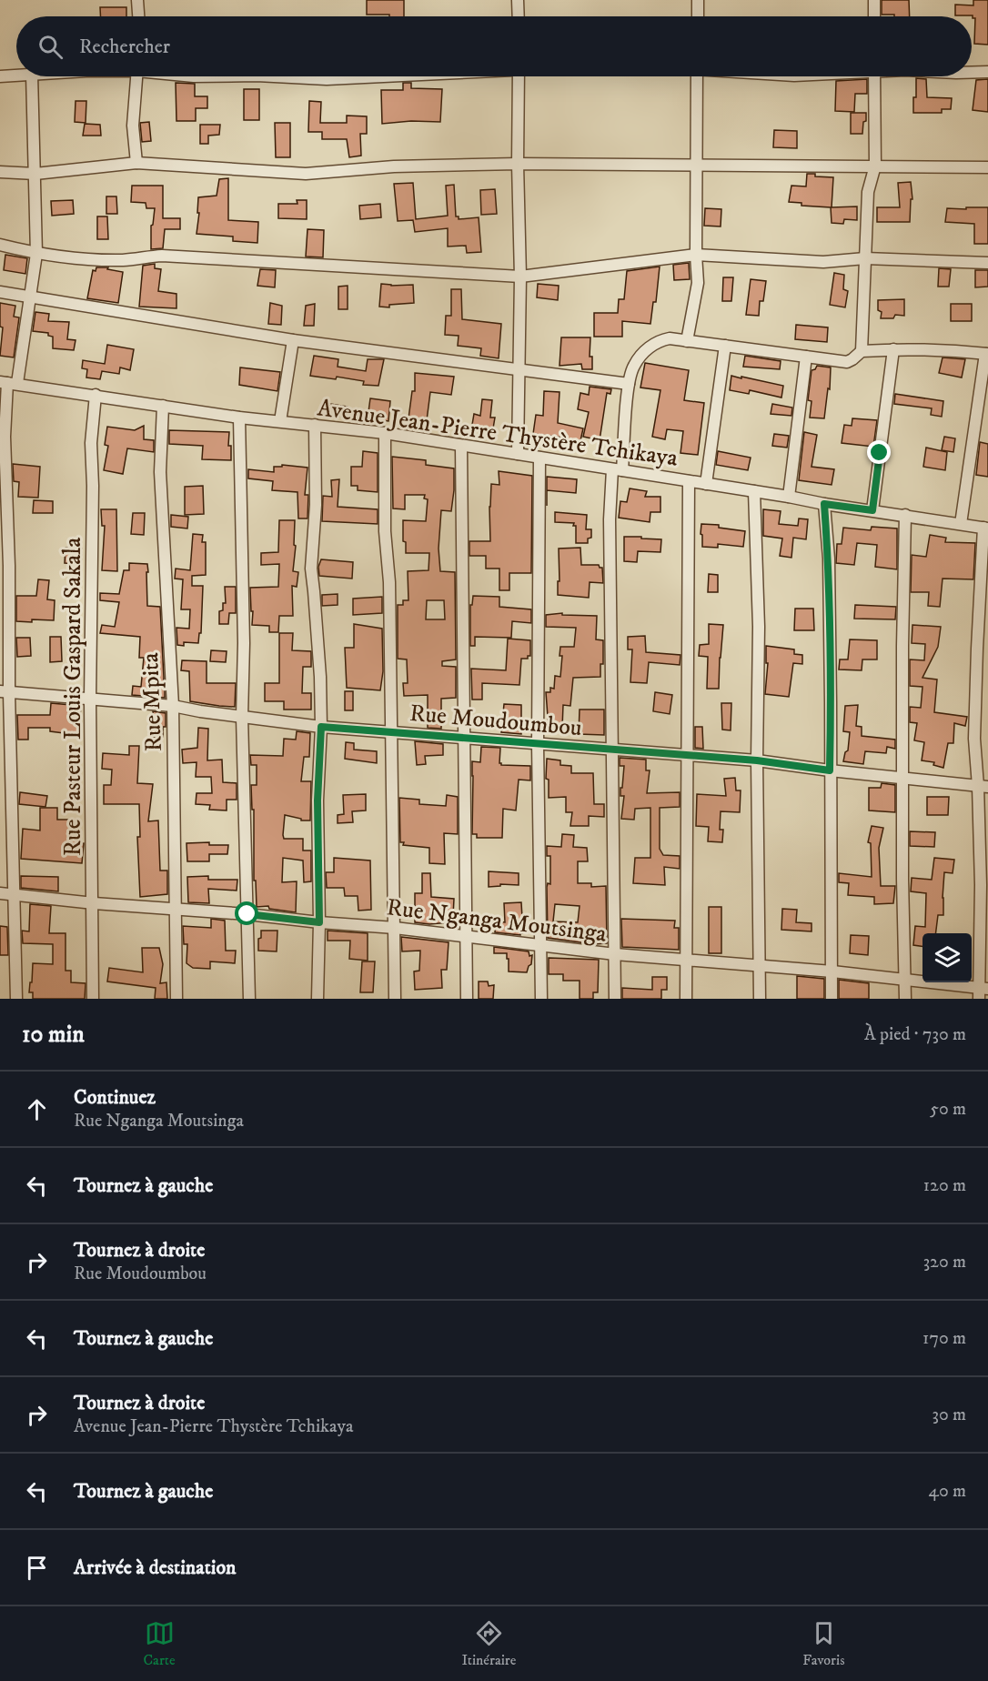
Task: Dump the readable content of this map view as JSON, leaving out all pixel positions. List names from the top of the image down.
{
  "streets": {
    "street": [
      "Avenue Jean-Pierre Thystère Tchikaya",
      "Rue Pasteur Louis Gaspard Sakala",
      "Rue Mpita",
      "Rue Moudoumbou",
      "Rue Nganga Moutsinga"
    ]
  },
  "crossings": [
    ["Avenue Jean-Pierre Thystère Tchikaya", "Rue Pasteur Louis Gaspard Sakala"],
    ["Avenue Jean-Pierre Thystère Tchikaya", "Rue Mpita"],
    ["Rue Pasteur Louis Gaspard Sakala", "Rue Moudoumbou"],
    ["Rue Pasteur Louis Gaspard Sakala", "Rue Nganga Moutsinga"],
    ["Rue Mpita", "Rue Moudoumbou"],
    ["Rue Mpita", "Rue Nganga Moutsinga"]
  ],
  "page": {
    "search": "Rechercher",
    "heading": ["10 min", "À pied · 730 m"],
    "list": [
      ["Continuez", "Rue Nganga Moutsinga", "50 m"],
      ["Tournez à gauche", "120 m"],
      ["Tournez à droite", "Rue Moudoumbou", "320 m"],
      ["Tournez à gauche", "170 m"],
      ["Tournez à droite", "Avenue Jean-Pierre Thystère Tchikaya", "30 m"],
      ["Tournez à gauche", "40 m"],
      "Arrivée à destination"
    ],
    "nav": ["Carte", "Itinéraire", "Favoris"]
  }
}
